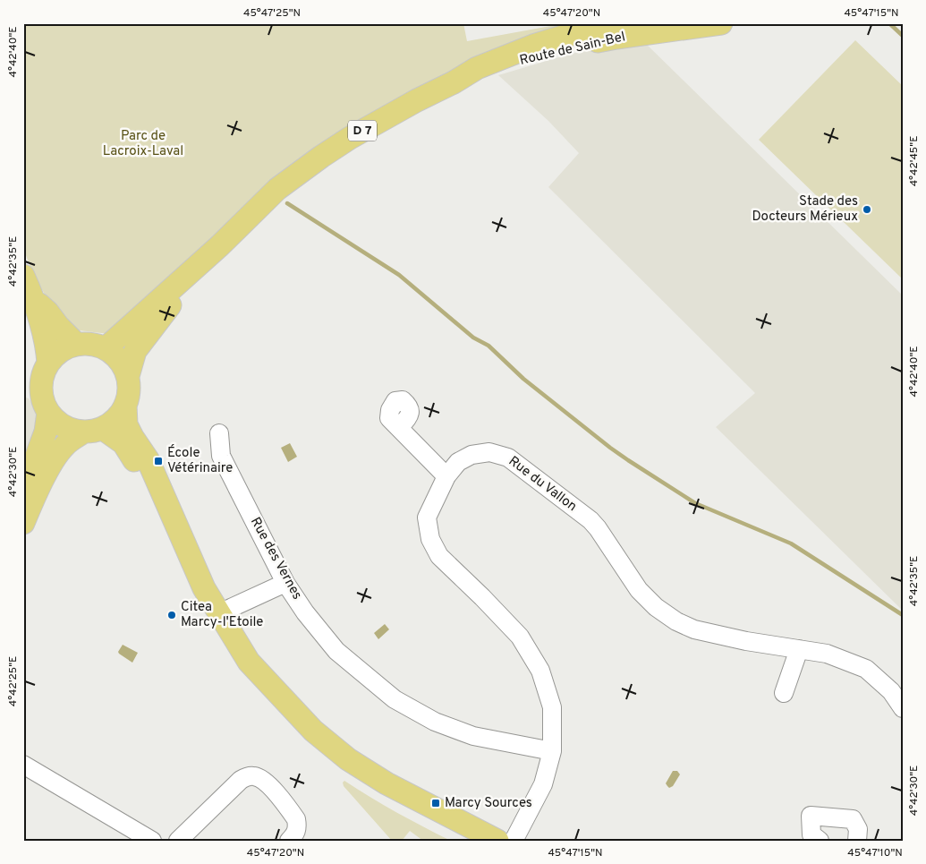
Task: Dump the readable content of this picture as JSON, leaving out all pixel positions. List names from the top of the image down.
{
  "streets": {
    "main road": ["Route de Sain-Bel", "D 7"],
    "street": ["Rue du Vallon", "Rue des Vernes"]
  },
  "crossings": [
    ["Rue du Vallon", "Rue des Vernes"]
  ],
  "parks": ["Parc de Lacroix-Laval"],
  "places": {
    "other": ["Stade des Docteurs Mérieux", "Citea Marcy-l'Etoile"],
    "transit": ["École Vétérinaire", "Marcy Sources"]
  },
  "coordinates": [
    "45°47'25\"N",
    "45°47'20\"N",
    "45°47'15\"N",
    "4°42'40\"E",
    "4°42'45\"E",
    "4°42'35\"E",
    "4°42'30\"E",
    "4°42'25\"E",
    "45°47'10\"N"
  ]
}
